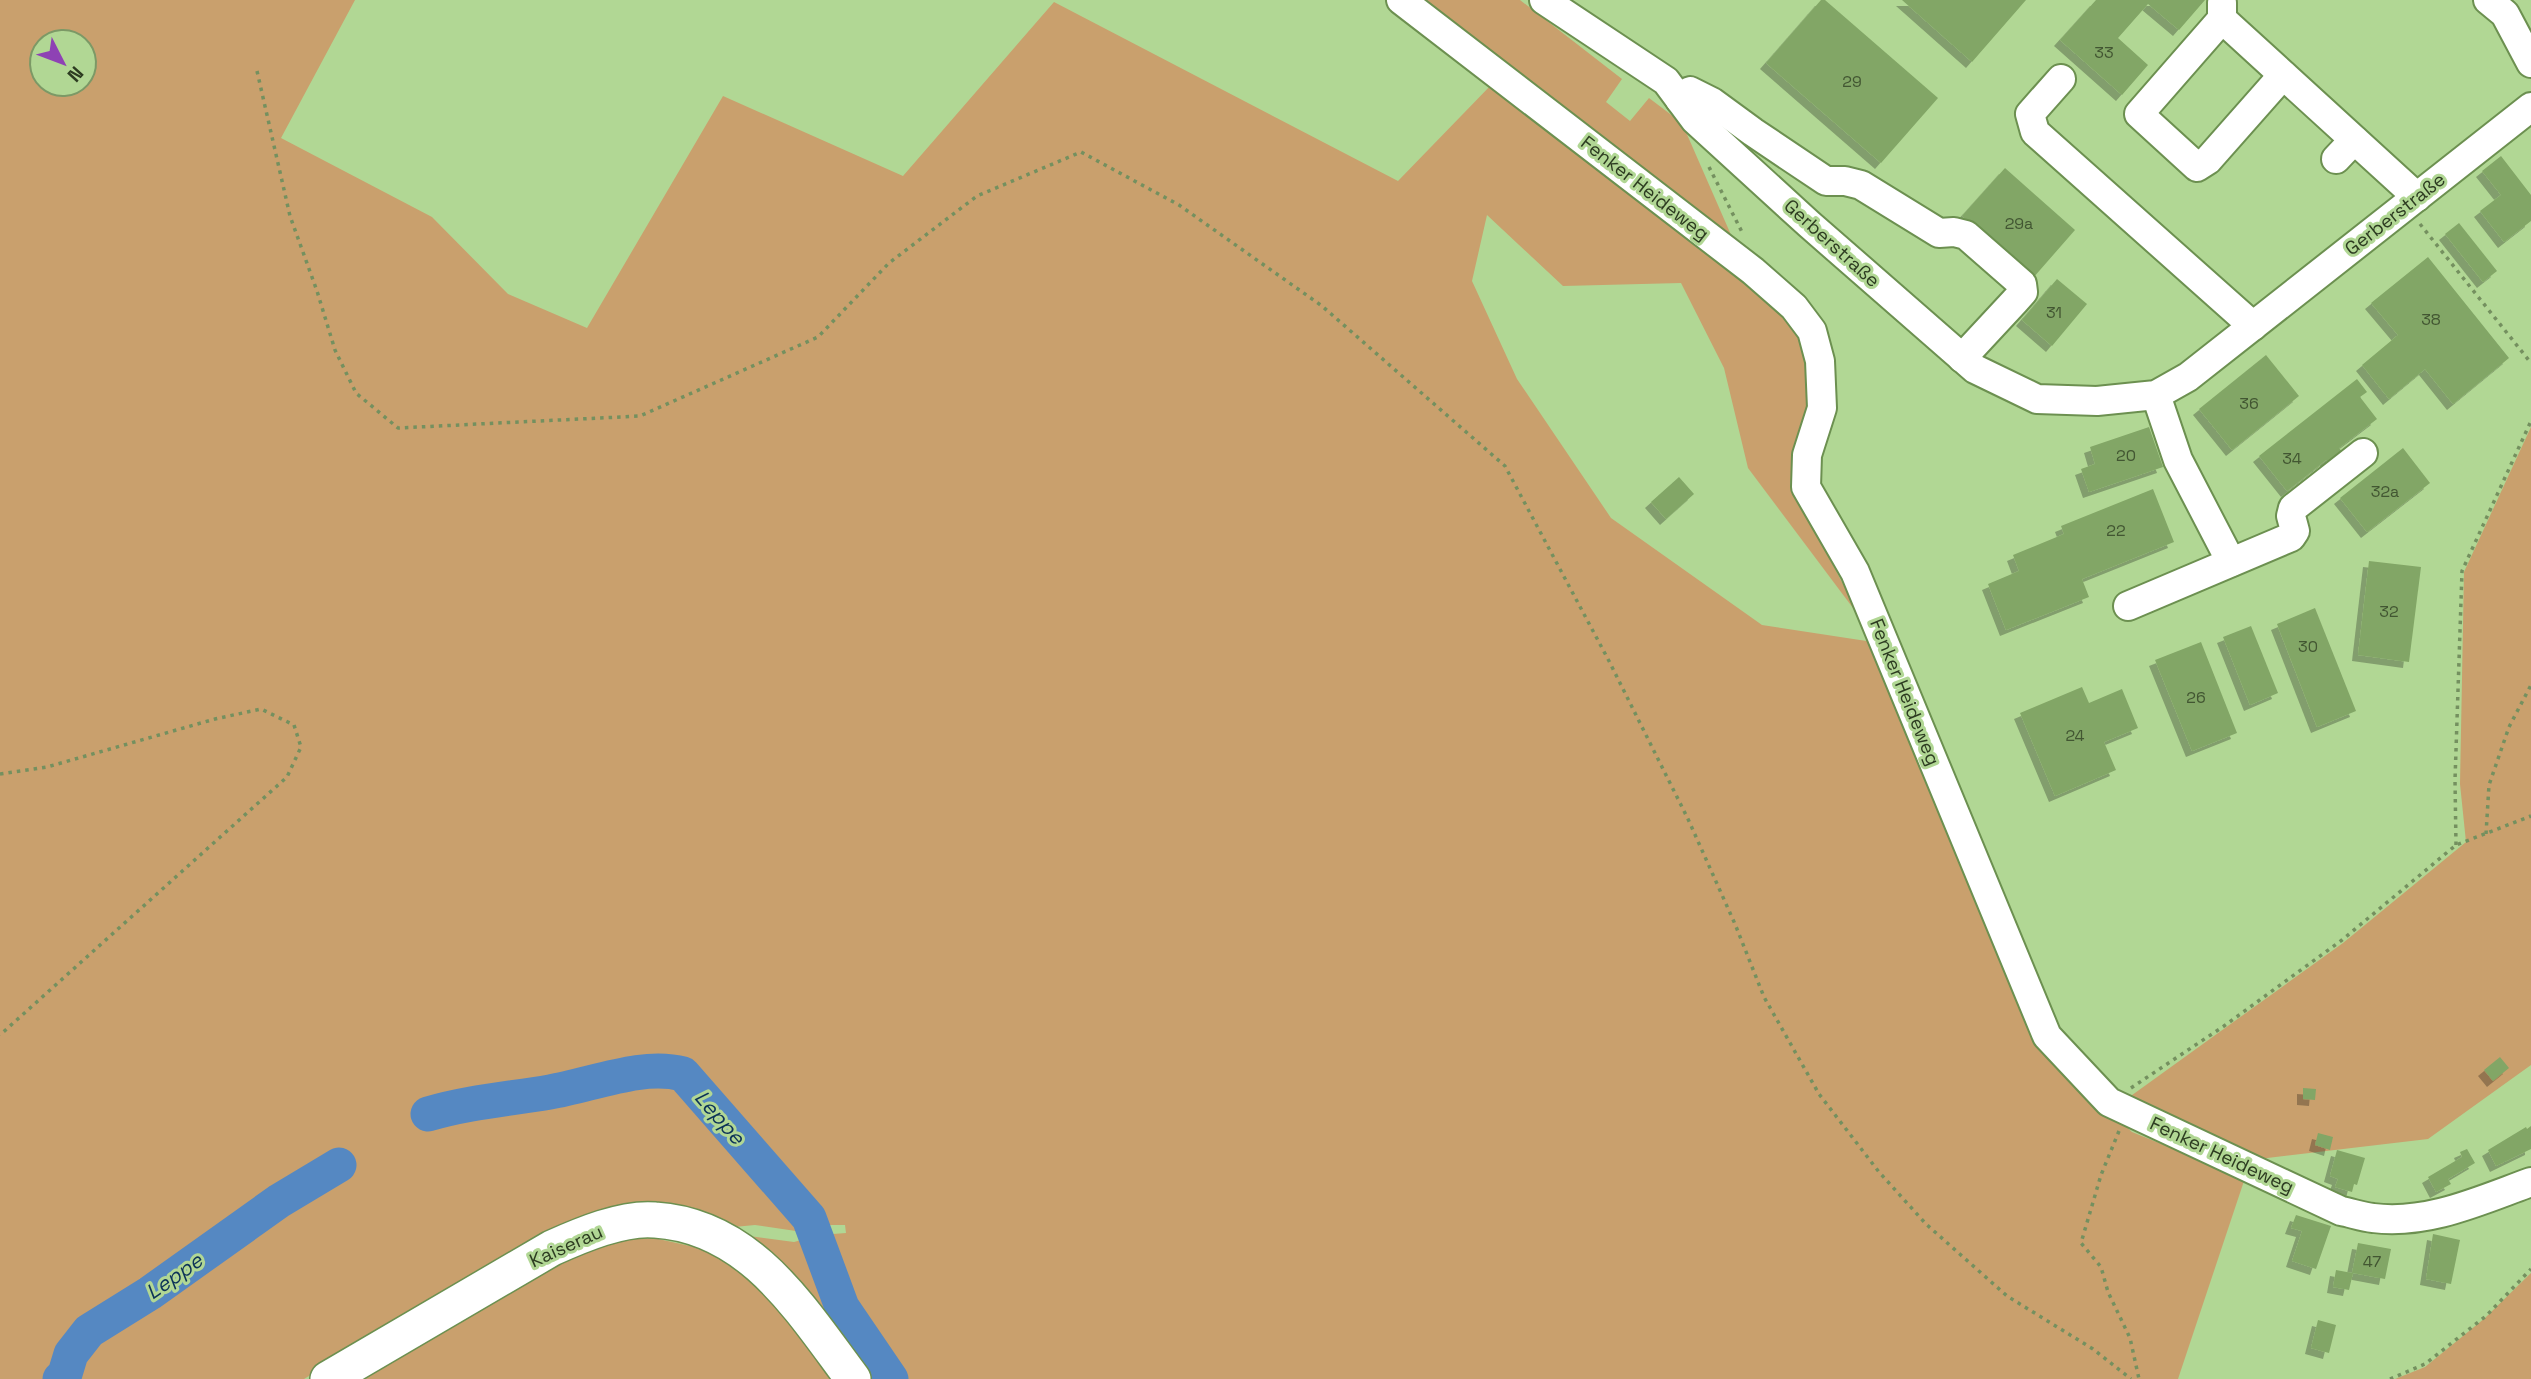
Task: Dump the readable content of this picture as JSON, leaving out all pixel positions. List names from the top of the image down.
{
  "streets": {
    "main road": ["Kaiserau"],
    "street": ["Fenker Heideweg", "Gerberstraße"]
  },
  "water": ["Leppe"],
  "house_numbers": [
    "33",
    "29",
    "29a",
    "31",
    "38",
    "36",
    "20",
    "34",
    "32a",
    "22",
    "32",
    "30",
    "26",
    "24",
    "47"
  ],
  "north": "bottom right"
}
